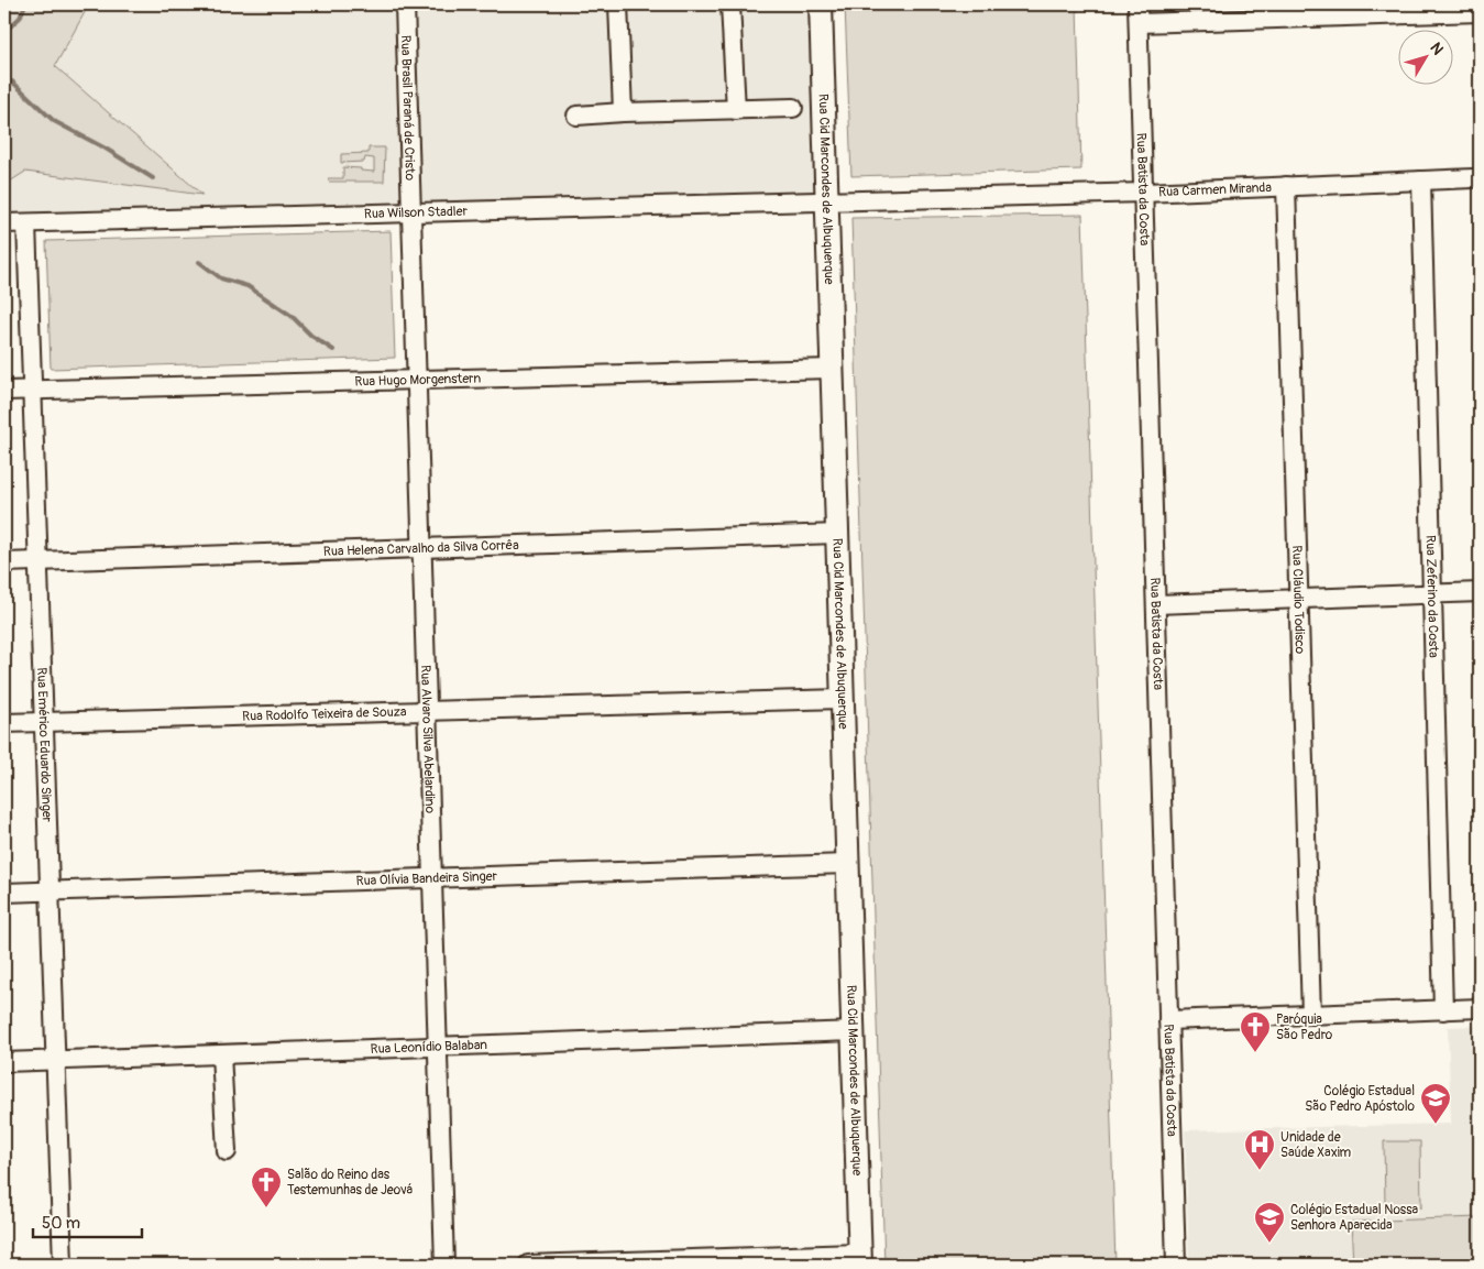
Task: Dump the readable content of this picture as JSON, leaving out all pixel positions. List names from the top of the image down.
{
  "streets": {
    "street": [
      "Rua Brasil Paraná de Cristo",
      "Rua Cid Marcondes de Albuquerque",
      "Rua Batista da Costa",
      "Rua Carmen Miranda",
      "Rua Wilson Stadler",
      "Rua Hugo Morgenstern",
      "Rua Helena Carvalho da Silva Corrêa",
      "Rua Zeferino da Costa",
      "Rua Cláudio Todisco",
      "Rua Rodolfo Teixeira de Souza",
      "Rua Alvaro Silva Abelardino",
      "Rua Emérico Eduardo Singer",
      "Rua Olívia Bandeira Singer",
      "Rua Leonídio Balaban"
    ]
  },
  "crossings": [
    ["Rua Brasil Paraná de Cristo", "Rua Wilson Stadler"],
    ["Rua Brasil Paraná de Cristo", "Rua Alvaro Silva Abelardino"],
    ["Rua Cid Marcondes de Albuquerque", "Rua Carmen Miranda"],
    ["Rua Cid Marcondes de Albuquerque", "Rua Wilson Stadler"],
    ["Rua Cid Marcondes de Albuquerque", "Rua Hugo Morgenstern"],
    ["Rua Cid Marcondes de Albuquerque", "Rua Helena Carvalho da Silva Corrêa"],
    ["Rua Cid Marcondes de Albuquerque", "Rua Rodolfo Teixeira de Souza"],
    ["Rua Cid Marcondes de Albuquerque", "Rua Olívia Bandeira Singer"],
    ["Rua Cid Marcondes de Albuquerque", "Rua Leonídio Balaban"],
    ["Rua Batista da Costa", "Rua Carmen Miranda"],
    ["Rua Carmen Miranda", "Rua Wilson Stadler"],
    ["Rua Carmen Miranda", "Rua Zeferino da Costa"],
    ["Rua Carmen Miranda", "Rua Cláudio Todisco"],
    ["Rua Wilson Stadler", "Rua Alvaro Silva Abelardino"],
    ["Rua Wilson Stadler", "Rua Emérico Eduardo Singer"],
    ["Rua Hugo Morgenstern", "Rua Alvaro Silva Abelardino"],
    ["Rua Hugo Morgenstern", "Rua Emérico Eduardo Singer"],
    ["Rua Helena Carvalho da Silva Corrêa", "Rua Alvaro Silva Abelardino"],
    ["Rua Helena Carvalho da Silva Corrêa", "Rua Emérico Eduardo Singer"],
    ["Rua Rodolfo Teixeira de Souza", "Rua Alvaro Silva Abelardino"],
    ["Rua Rodolfo Teixeira de Souza", "Rua Emérico Eduardo Singer"],
    ["Rua Alvaro Silva Abelardino", "Rua Olívia Bandeira Singer"],
    ["Rua Alvaro Silva Abelardino", "Rua Leonídio Balaban"],
    ["Rua Emérico Eduardo Singer", "Rua Olívia Bandeira Singer"],
    ["Rua Emérico Eduardo Singer", "Rua Leonídio Balaban"]
  ],
  "places": {
    "church": ["Paróquia São Pedro", "Salão do Reino das Testemunhas de Jeová"],
    "school or university": ["Colégio Estadual São Pedro Apóstolo", "Colégio Estadual Nossa Senhora Aparecida"],
    "hospital": ["Unidade de Saúde Xaxim"]
  },
  "scale_bar": "50 m",
  "north": "top right"
}
